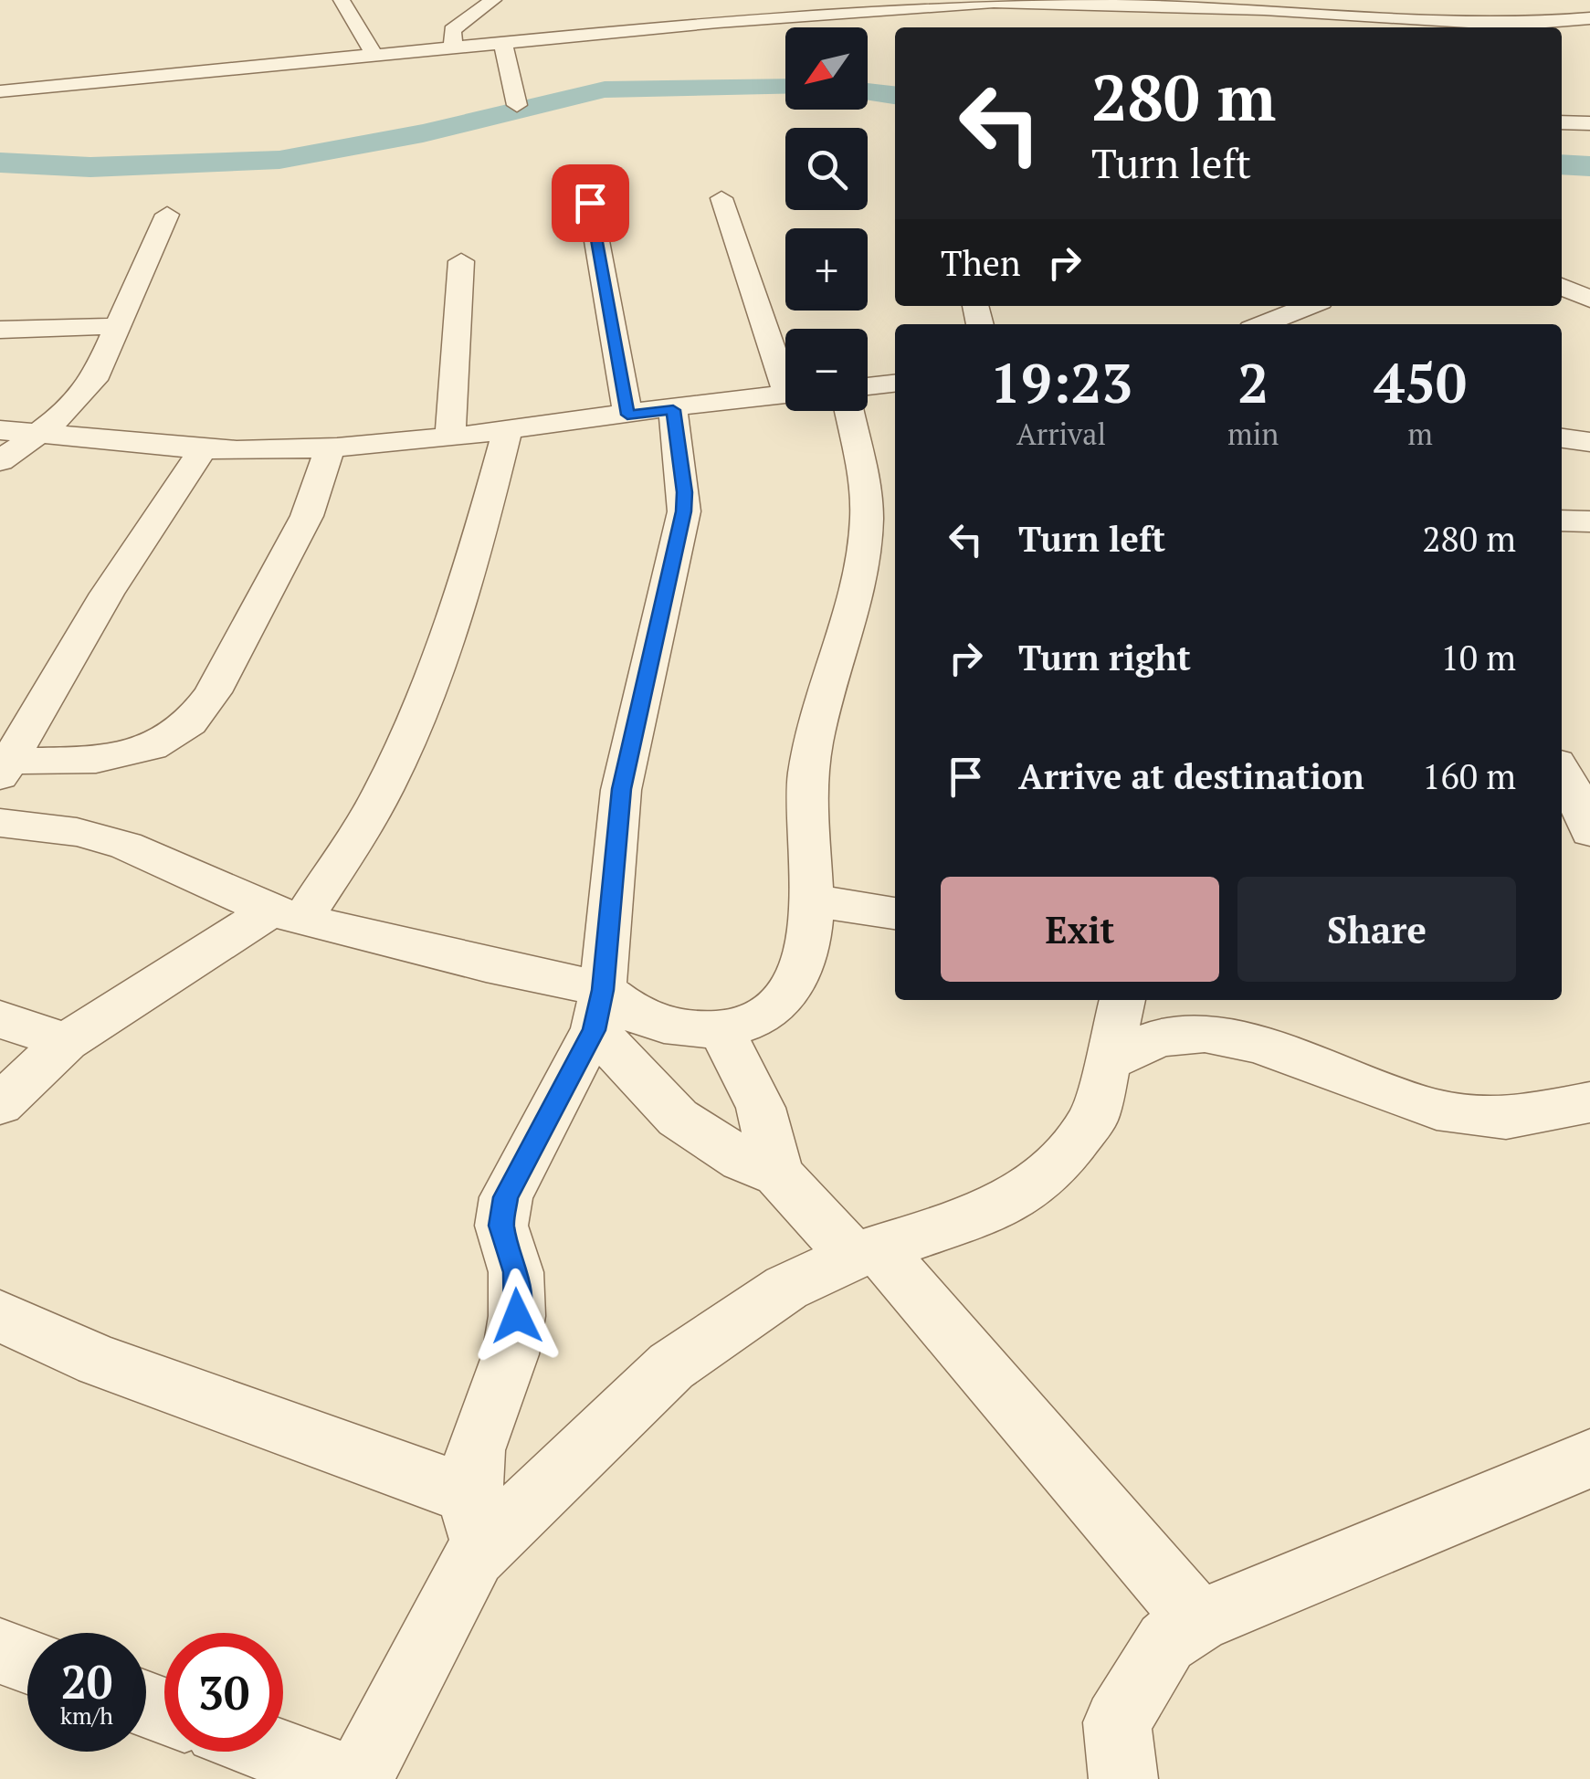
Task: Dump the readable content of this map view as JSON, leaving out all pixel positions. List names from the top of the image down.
{
  "north": "bottom left",
  "page": {
    "map_buttons": ["+", "−"],
    "turn": ["280 m", "Turn left"],
    "then": "Then",
    "eta": [
      "19:23",
      "Arrival",
      "2",
      "min",
      "450",
      "m"
    ],
    "list": [
      {
        "name": "Turn left",
        "value": "280 m"
      },
      {
        "name": "Turn right",
        "value": "10 m"
      },
      {
        "name": "Arrive at destination",
        "value": "160 m"
      }
    ],
    "buttons": ["Exit", "Share"],
    "speed": "20 km/h",
    "limit": "30"
  }
}
